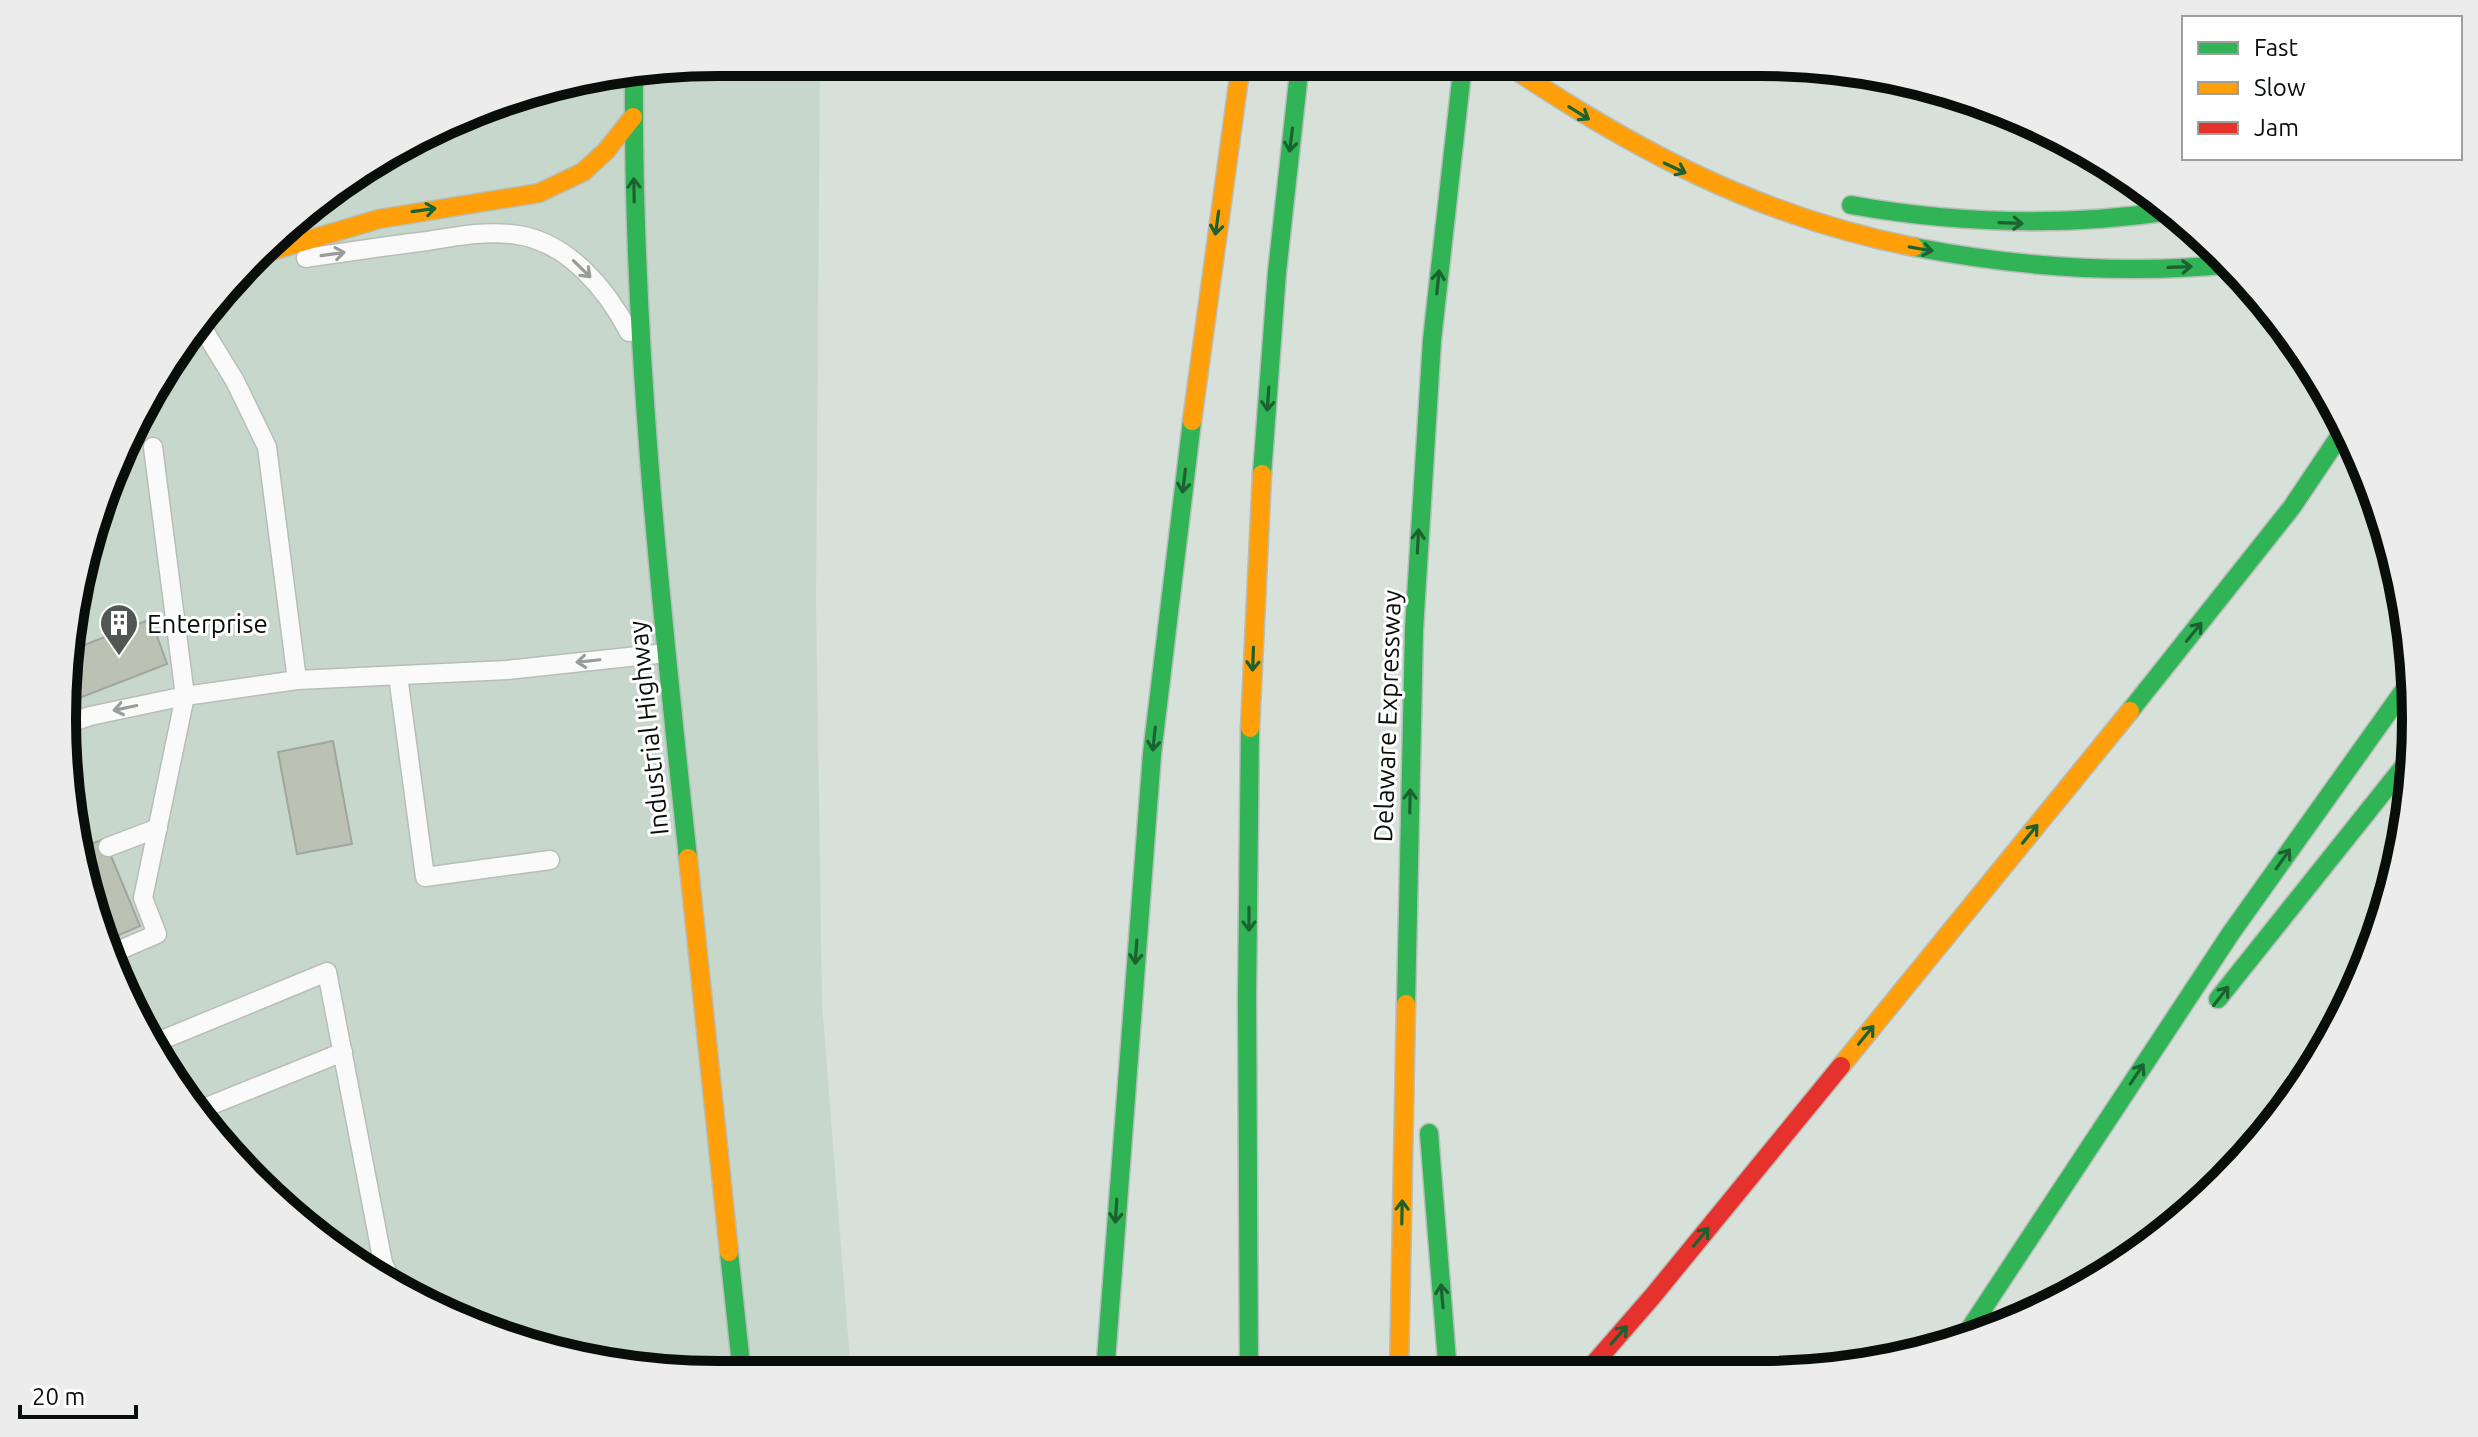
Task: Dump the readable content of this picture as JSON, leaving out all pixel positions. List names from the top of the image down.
{
  "streets": {
    "main road": ["Delaware Expressway", "Industrial Highway"]
  },
  "places": {
    "building": ["Enterprise"]
  },
  "legend": ["Fast", "Slow", "Jam"],
  "scale_bar": "20 m"
}
